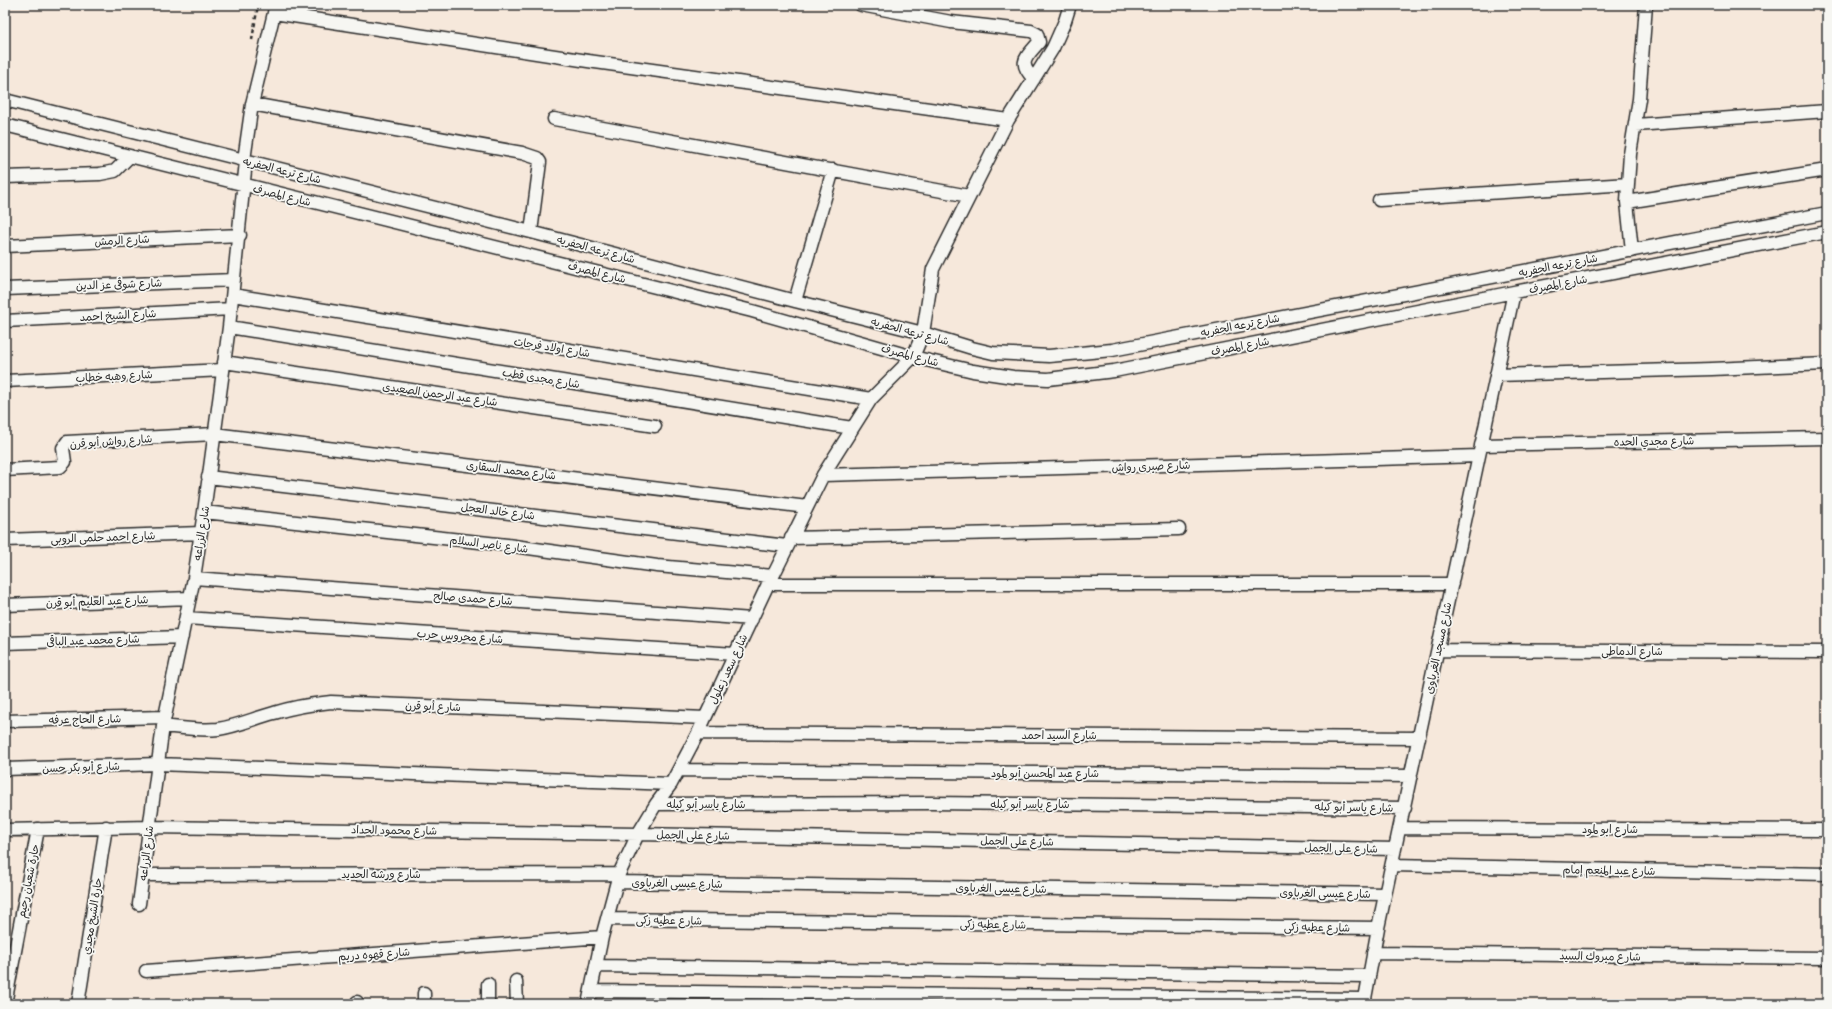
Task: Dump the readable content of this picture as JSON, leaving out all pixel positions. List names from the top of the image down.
{
  "streets": {
    "street": [
      "شارع ترعه الحفريه",
      "شارع المصرف",
      "شارع الرمش",
      "شارع شوقى عز الدين",
      "شارع الشيخ احمد",
      "شارع اولاد فرحات",
      "شارع وهبه خطاب",
      "شارع مجدى قطب",
      "شارع عبد الرحمن الصعيدى",
      "شارع رواش أبو قرن",
      "شارع مجدي الحده",
      "شارع صبرى رواش",
      "شارع محمد السقارى",
      "شارع خالد العجل",
      "شارع الزراعه",
      "شارع احمد حلمى الروبى",
      "شارع ناصر السلام",
      "شارع حمدى صالح",
      "شارع عبد العليم أبو قرن",
      "شارع محروس حرب",
      "شارع محمد عبد الباقى",
      "شارع مسجد الغرباوى",
      "شارع الدماطى",
      "شارع سعد زعلول",
      "شارع أبو قرن",
      "شارع الحاج عرفه",
      "شارع السيد احمد",
      "شارع أبو بكر حسن",
      "شارع عبد المحسن أبو لمود",
      "شارع ياسر أبو كيله",
      "شارع ابو لمود",
      "شارع محمود الحداد",
      "شارع على الجمل",
      "شارع عبد المنعم إمام",
      "شارع ورشه الحديد",
      "حارة شعبان رحيم",
      "شارع عيسى الغرباوى",
      "حارة الشيخ مجدي",
      "شارع عطيه زكى",
      "شارع قهوه دريم",
      "شارع مبروك السيد"
    ]
  },
  "crossings": [
    ["شارع ترعه الحفريه", "شارع الزراعه"],
    ["شارع المصرف", "شارع الزراعه"],
    ["شارع المصرف", "شارع مسجد الغرباوى"],
    ["شارع المصرف", "شارع سعد زعلول"],
    ["شارع الرمش", "شارع الزراعه"],
    ["شارع شوقى عز الدين", "شارع الزراعه"],
    ["شارع الشيخ احمد", "شارع الزراعه"],
    ["شارع اولاد فرحات", "شارع الزراعه"],
    ["شارع اولاد فرحات", "شارع سعد زعلول"],
    ["شارع وهبه خطاب", "شارع عبد الرحمن الصعيدى"],
    ["شارع وهبه خطاب", "شارع الزراعه"],
    ["شارع مجدى قطب", "شارع الزراعه"],
    ["شارع مجدى قطب", "شارع سعد زعلول"],
    ["شارع عبد الرحمن الصعيدى", "شارع الزراعه"],
    ["شارع رواش أبو قرن", "شارع محمد السقارى"],
    ["شارع رواش أبو قرن", "شارع الزراعه"],
    ["شارع مجدي الحده", "شارع صبرى رواش"],
    ["شارع مجدي الحده", "شارع مسجد الغرباوى"],
    ["شارع صبرى رواش", "شارع مسجد الغرباوى"],
    ["شارع صبرى رواش", "شارع سعد زعلول"],
    ["شارع محمد السقارى", "شارع الزراعه"],
    ["شارع محمد السقارى", "شارع سعد زعلول"],
    ["شارع خالد العجل", "شارع الزراعه"],
    ["شارع خالد العجل", "شارع سعد زعلول"],
    ["شارع الزراعه", "شارع احمد حلمى الروبى"],
    ["شارع الزراعه", "شارع ناصر السلام"],
    ["شارع الزراعه", "شارع حمدى صالح"],
    ["شارع الزراعه", "شارع عبد العليم أبو قرن"],
    ["شارع الزراعه", "شارع محروس حرب"],
    ["شارع الزراعه", "شارع محمد عبد الباقى"],
    ["شارع الزراعه", "شارع أبو قرن"],
    ["شارع الزراعه", "شارع الحاج عرفه"],
    ["شارع الزراعه", "شارع أبو بكر حسن"],
    ["شارع الزراعه", "شارع محمود الحداد"],
    ["شارع الزراعه", "شارع ورشه الحديد"],
    ["شارع ناصر السلام", "شارع مسجد الغرباوى"],
    ["شارع ناصر السلام", "شارع سعد زعلول"],
    ["شارع حمدى صالح", "شارع سعد زعلول"],
    ["شارع محروس حرب", "شارع سعد زعلول"],
    ["شارع مسجد الغرباوى", "شارع الدماطى"],
    ["شارع مسجد الغرباوى", "شارع السيد احمد"],
    ["شارع مسجد الغرباوى", "شارع عبد المحسن أبو لمود"],
    ["شارع مسجد الغرباوى", "شارع ياسر أبو كيله"],
    ["شارع مسجد الغرباوى", "شارع ابو لمود"],
    ["شارع مسجد الغرباوى", "شارع على الجمل"],
    ["شارع مسجد الغرباوى", "شارع عبد المنعم إمام"],
    ["شارع مسجد الغرباوى", "شارع عيسى الغرباوى"],
    ["شارع مسجد الغرباوى", "شارع عطيه زكى"],
    ["شارع مسجد الغرباوى", "شارع مبروك السيد"],
    ["شارع سعد زعلول", "شارع أبو قرن"],
    ["شارع سعد زعلول", "شارع السيد احمد"],
    ["شارع سعد زعلول", "شارع أبو بكر حسن"],
    ["شارع سعد زعلول", "شارع عبد المحسن أبو لمود"],
    ["شارع سعد زعلول", "شارع ياسر أبو كيله"],
    ["شارع سعد زعلول", "شارع محمود الحداد"],
    ["شارع سعد زعلول", "شارع على الجمل"],
    ["شارع سعد زعلول", "شارع ورشه الحديد"],
    ["شارع سعد زعلول", "شارع عيسى الغرباوى"],
    ["شارع سعد زعلول", "شارع عطيه زكى"],
    ["شارع سعد زعلول", "شارع قهوه دريم"],
    ["شارع أبو قرن", "شارع الحاج عرفه"],
    ["شارع محمود الحداد", "شارع على الجمل"],
    ["شارع محمود الحداد", "حارة شعبان رحيم"],
    ["شارع محمود الحداد", "حارة الشيخ مجدي"],
    ["شارع ورشه الحديد", "شارع عيسى الغرباوى"]
  ]
}
